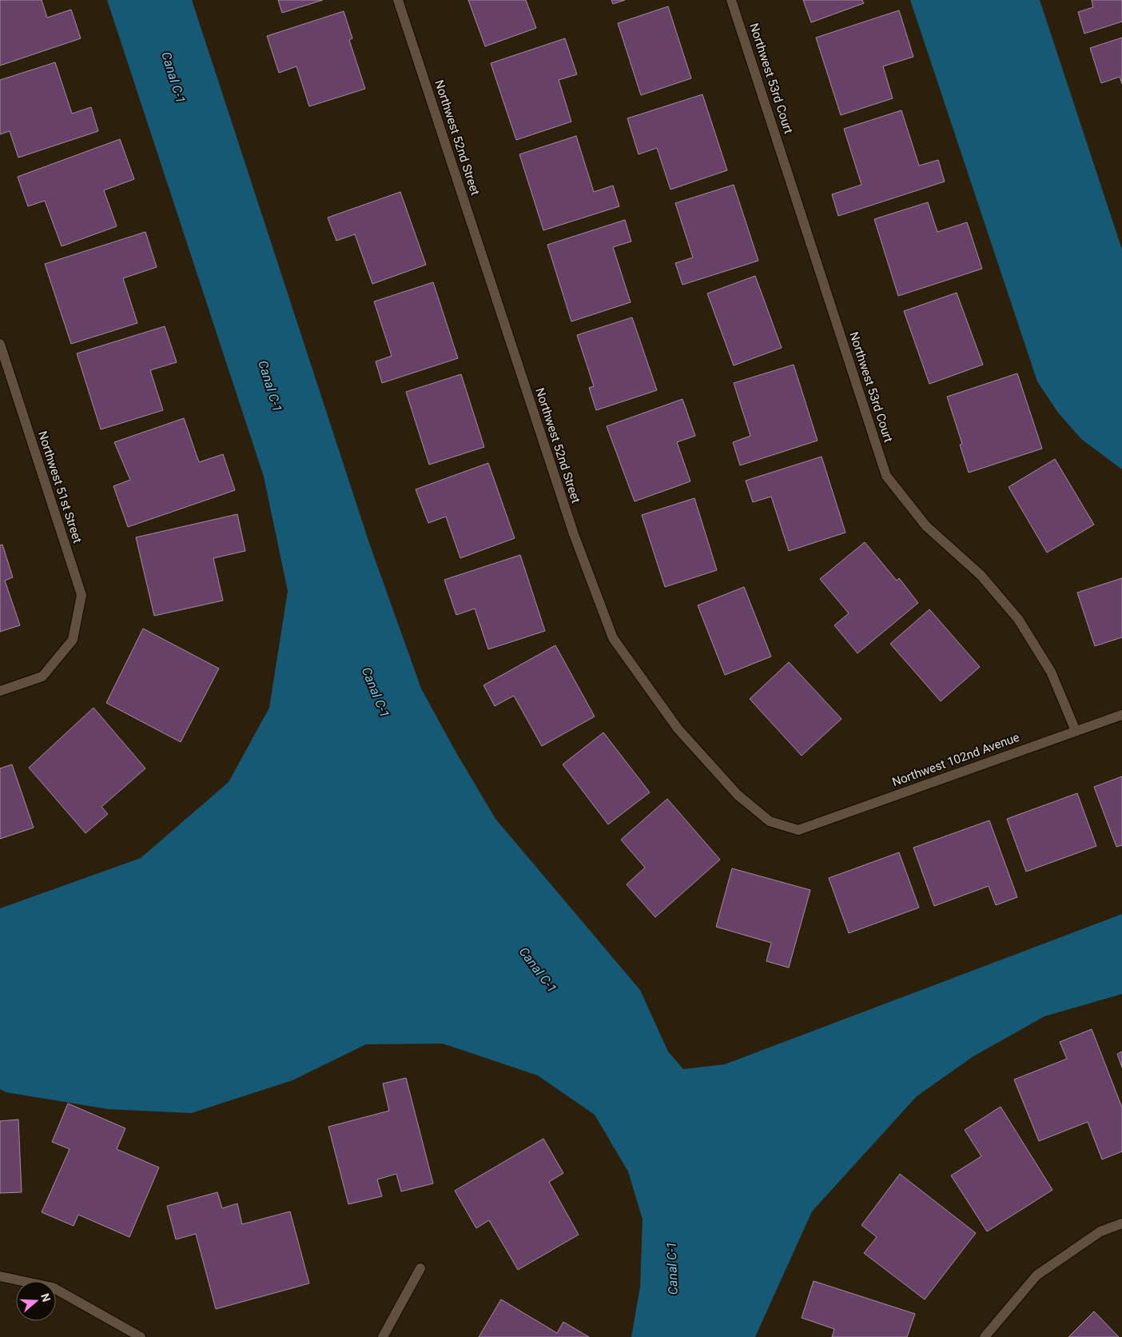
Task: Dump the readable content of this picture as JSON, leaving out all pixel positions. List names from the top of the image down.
{
  "streets": {
    "street": [
      "Northwest 53rd Court",
      "Northwest 52nd Street",
      "Northwest 51st Street",
      "Northwest 102nd Avenue"
    ]
  },
  "crossings": [
    ["Northwest 53rd Court", "Northwest 102nd Avenue"],
    ["Northwest 52nd Street", "Northwest 102nd Avenue"]
  ],
  "water": ["Canal C-1"],
  "north": "right"
}
